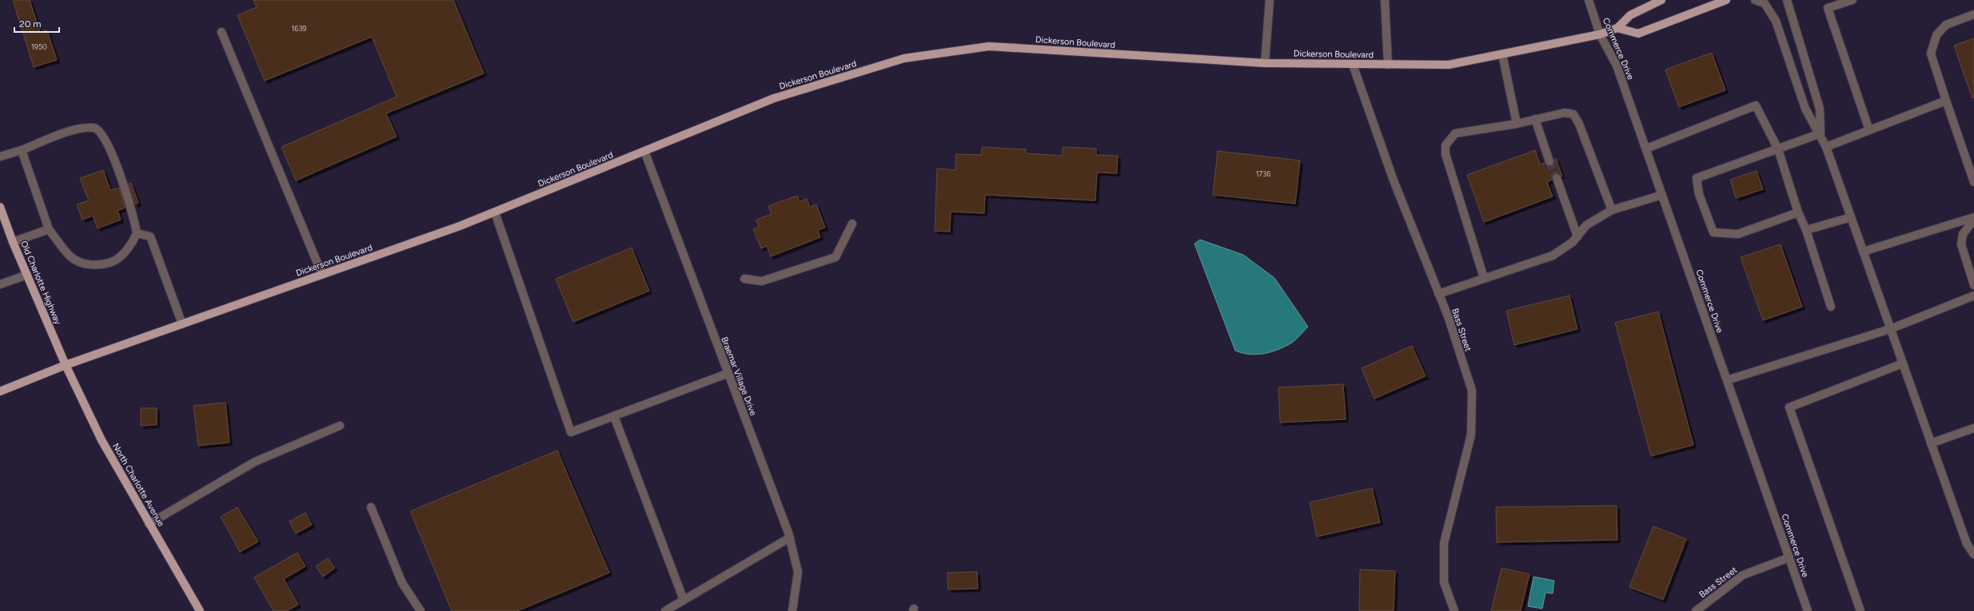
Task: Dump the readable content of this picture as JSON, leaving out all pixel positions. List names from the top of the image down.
{
  "streets": {
    "main road": ["Dickerson Boulevard", "Old Charlotte Highway", "North Charlotte Avenue"],
    "street": ["Commerce Drive", "Bass Street", "Braemar Village Drive"]
  },
  "crossings": [
    ["Dickerson Boulevard", "Commerce Drive"],
    ["Dickerson Boulevard", "Old Charlotte Highway"],
    ["Dickerson Boulevard", "Bass Street"],
    ["Dickerson Boulevard", "Braemar Village Drive"],
    ["Dickerson Boulevard", "North Charlotte Avenue"],
    ["Commerce Drive", "Bass Street"],
    ["Old Charlotte Highway", "North Charlotte Avenue"]
  ],
  "house_numbers": ["1639", "1950", "1736"],
  "scale_bar": "20 m"
}
